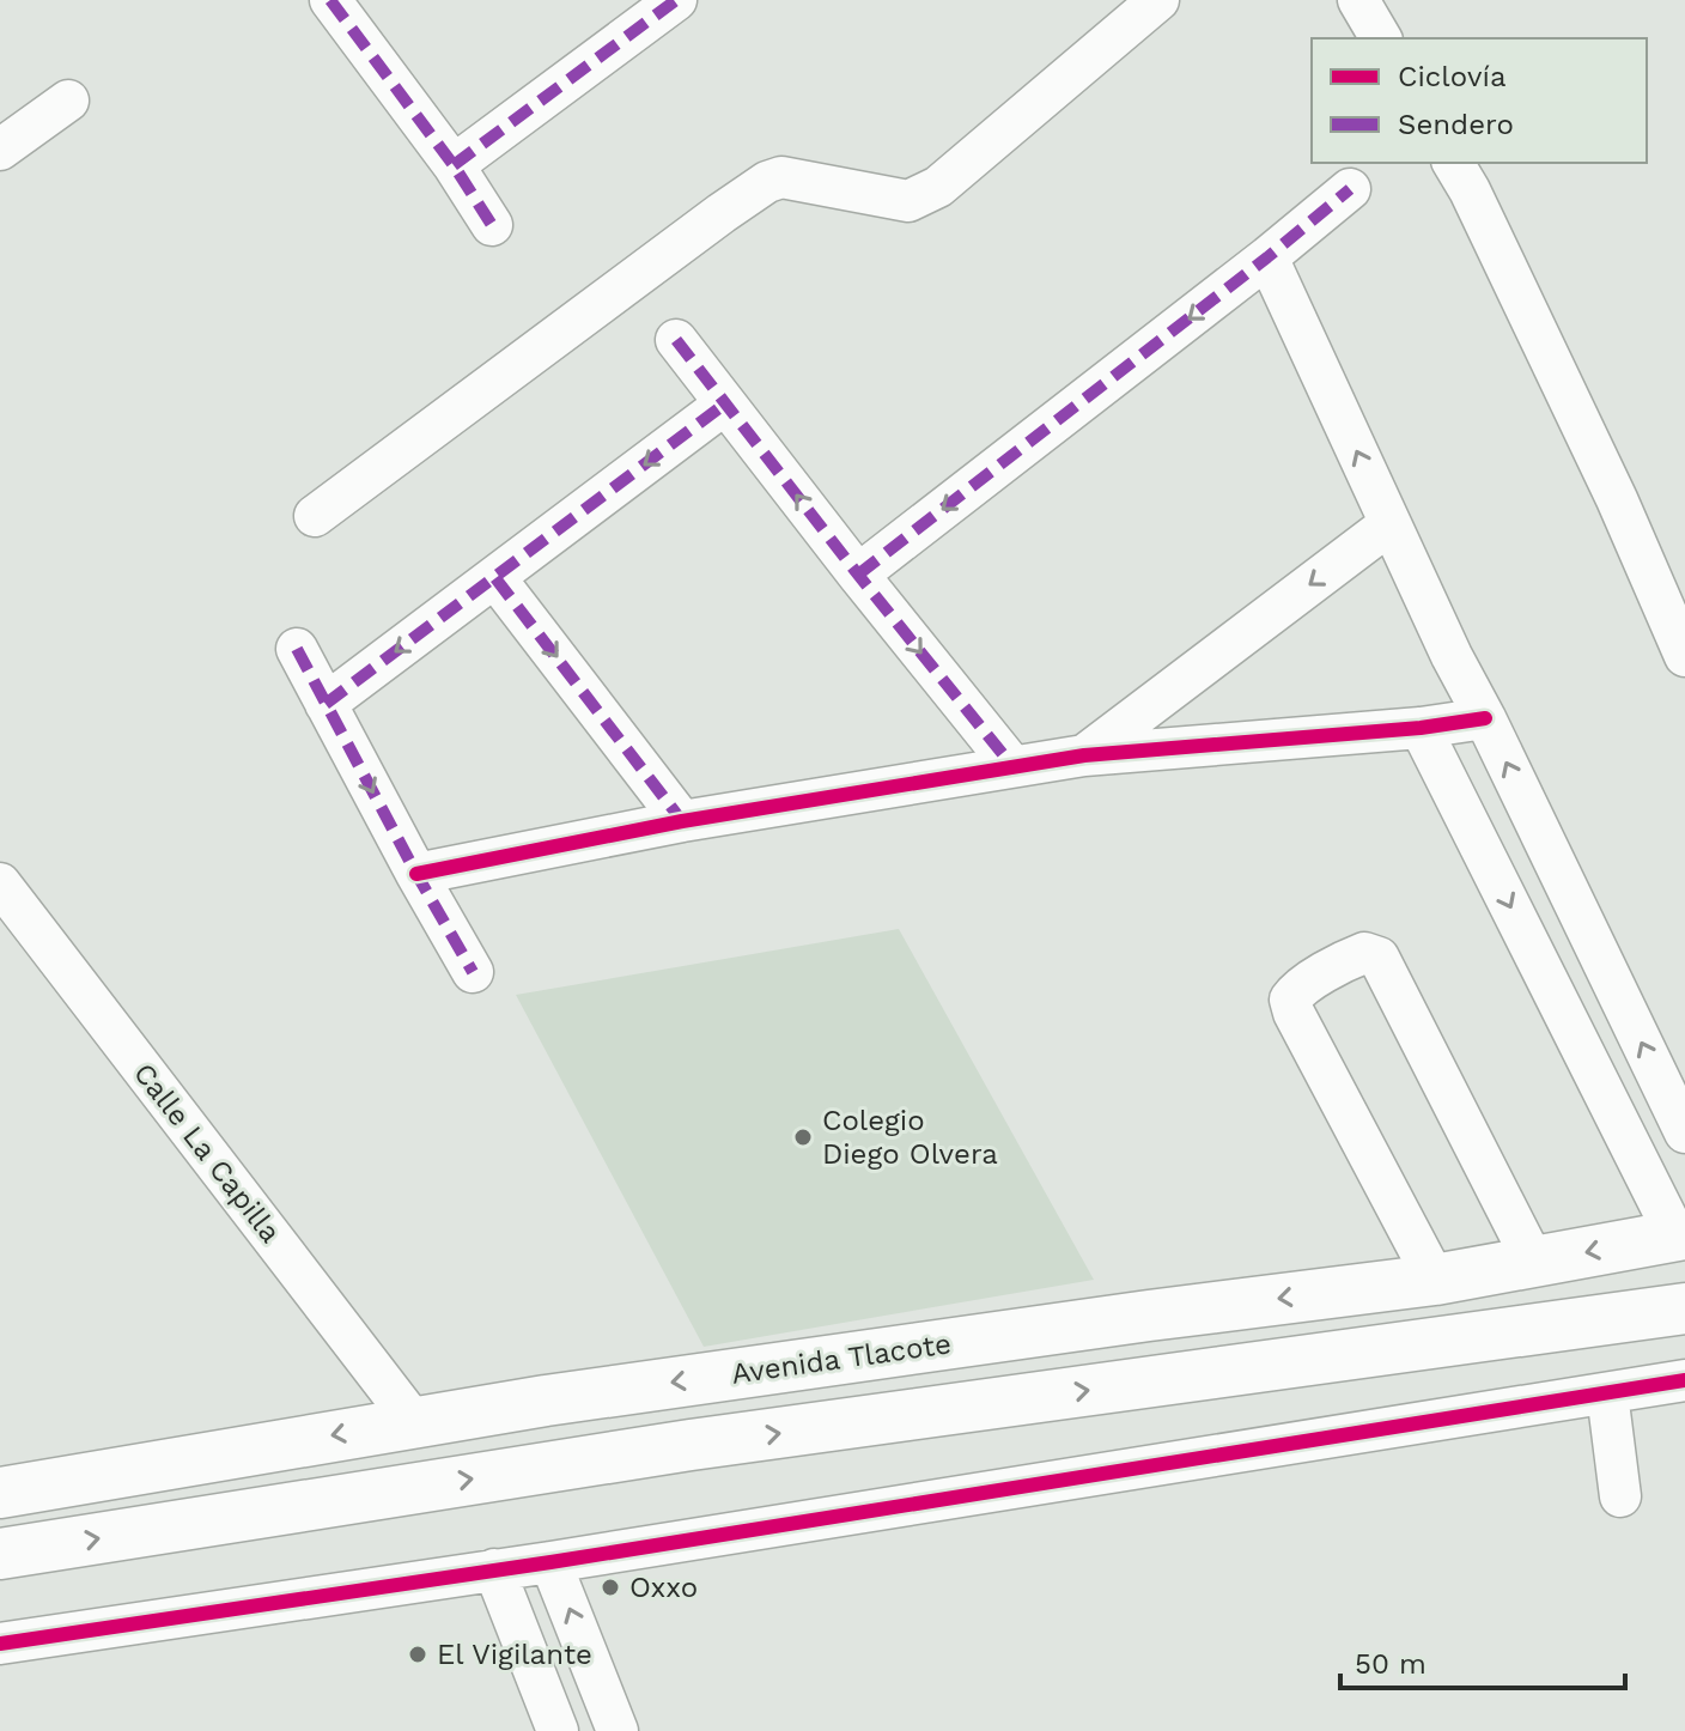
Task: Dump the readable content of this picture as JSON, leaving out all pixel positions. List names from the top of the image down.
{
  "streets": {
    "main road": ["Avenida Tlacote"],
    "street": ["Calle La Capilla"]
  },
  "crossings": [
    ["Calle La Capilla", "Avenida Tlacote"]
  ],
  "places": ["Colegio Diego Olvera", "Oxxo", "El Vigilante"],
  "legend": ["Ciclovía", "Sendero"],
  "scale_bar": "50 m"
}
